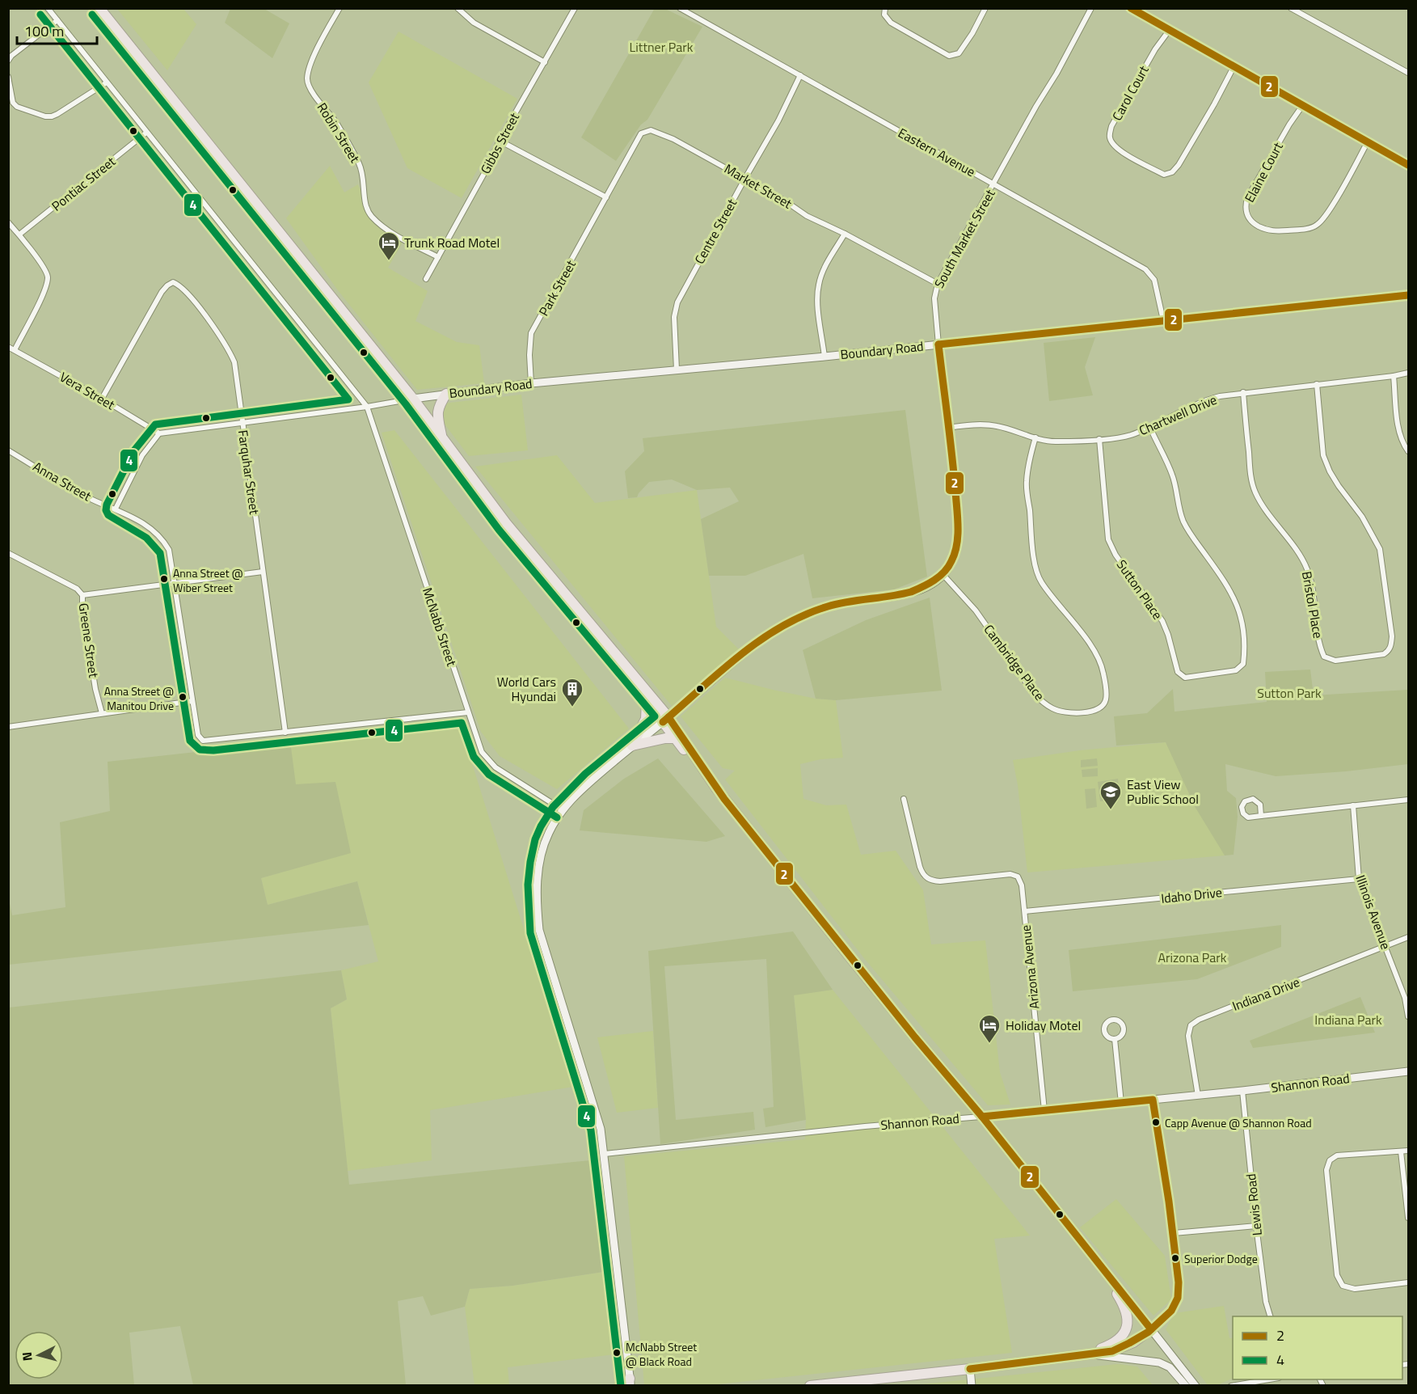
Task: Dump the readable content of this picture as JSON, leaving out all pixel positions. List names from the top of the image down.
{
  "streets": {
    "main road": ["South Market Street", "Boundary Road", "Shannon Road"],
    "street": [
      "Carol Court",
      "Robin Street",
      "Gibbs Street",
      "Eastern Avenue",
      "Elaine Court",
      "Pontiac Street",
      "Market Street",
      "Centre Street",
      "Park Street",
      "Vera Street",
      "Chartwell Drive",
      "Farquhar Street",
      "Anna Street",
      "Sutton Place",
      "Bristol Place",
      "McNabb Street",
      "Greene Street",
      "Cambridge Place",
      "Idaho Drive",
      "Illinois Avenue",
      "Arizona Avenue",
      "Indiana Drive",
      "Lewis Road"
    ]
  },
  "crossings": [
    ["Robin Street", "Gibbs Street"],
    ["Eastern Avenue", "Centre Street"],
    ["Eastern Avenue", "South Market Street"],
    ["Eastern Avenue", "Boundary Road"],
    ["Market Street", "Centre Street"],
    ["Market Street", "South Market Street"],
    ["Market Street", "Park Street"],
    ["Centre Street", "Boundary Road"],
    ["South Market Street", "Boundary Road"],
    ["South Market Street", "Chartwell Drive"],
    ["South Market Street", "McNabb Street"],
    ["South Market Street", "Cambridge Place"],
    ["South Market Street", "Shannon Road"],
    ["Park Street", "Boundary Road"],
    ["Vera Street", "Farquhar Street"],
    ["Chartwell Drive", "Sutton Place"],
    ["Chartwell Drive", "Bristol Place"],
    ["Chartwell Drive", "Cambridge Place"],
    ["Farquhar Street", "Anna Street"],
    ["Idaho Drive", "Illinois Avenue"],
    ["Idaho Drive", "Arizona Avenue"],
    ["Illinois Avenue", "Indiana Drive"],
    ["Arizona Avenue", "Shannon Road"],
    ["Indiana Drive", "Shannon Road"],
    ["Shannon Road", "Lewis Road"]
  ],
  "parks": [
    "Littner Park",
    "Sutton Park",
    "Arizona Park",
    "Indiana Park"
  ],
  "places": {
    "hotel": ["Trunk Road Motel", "Holiday Motel"],
    "other": [
      "Anna Street @ Wiber Street",
      "Anna Street @ Manitou Drive",
      "Capp Avenue @ Shannon Road",
      "Superior Dodge",
      "McNabb Street @ Black Road"
    ],
    "building": ["World Cars Hyundai"],
    "school or university": ["East View Public School"]
  },
  "lines": ["transit line 2", "transit line 4"],
  "legend": ["2", "4"],
  "scale_bar": "100 m",
  "north": "left"
}
